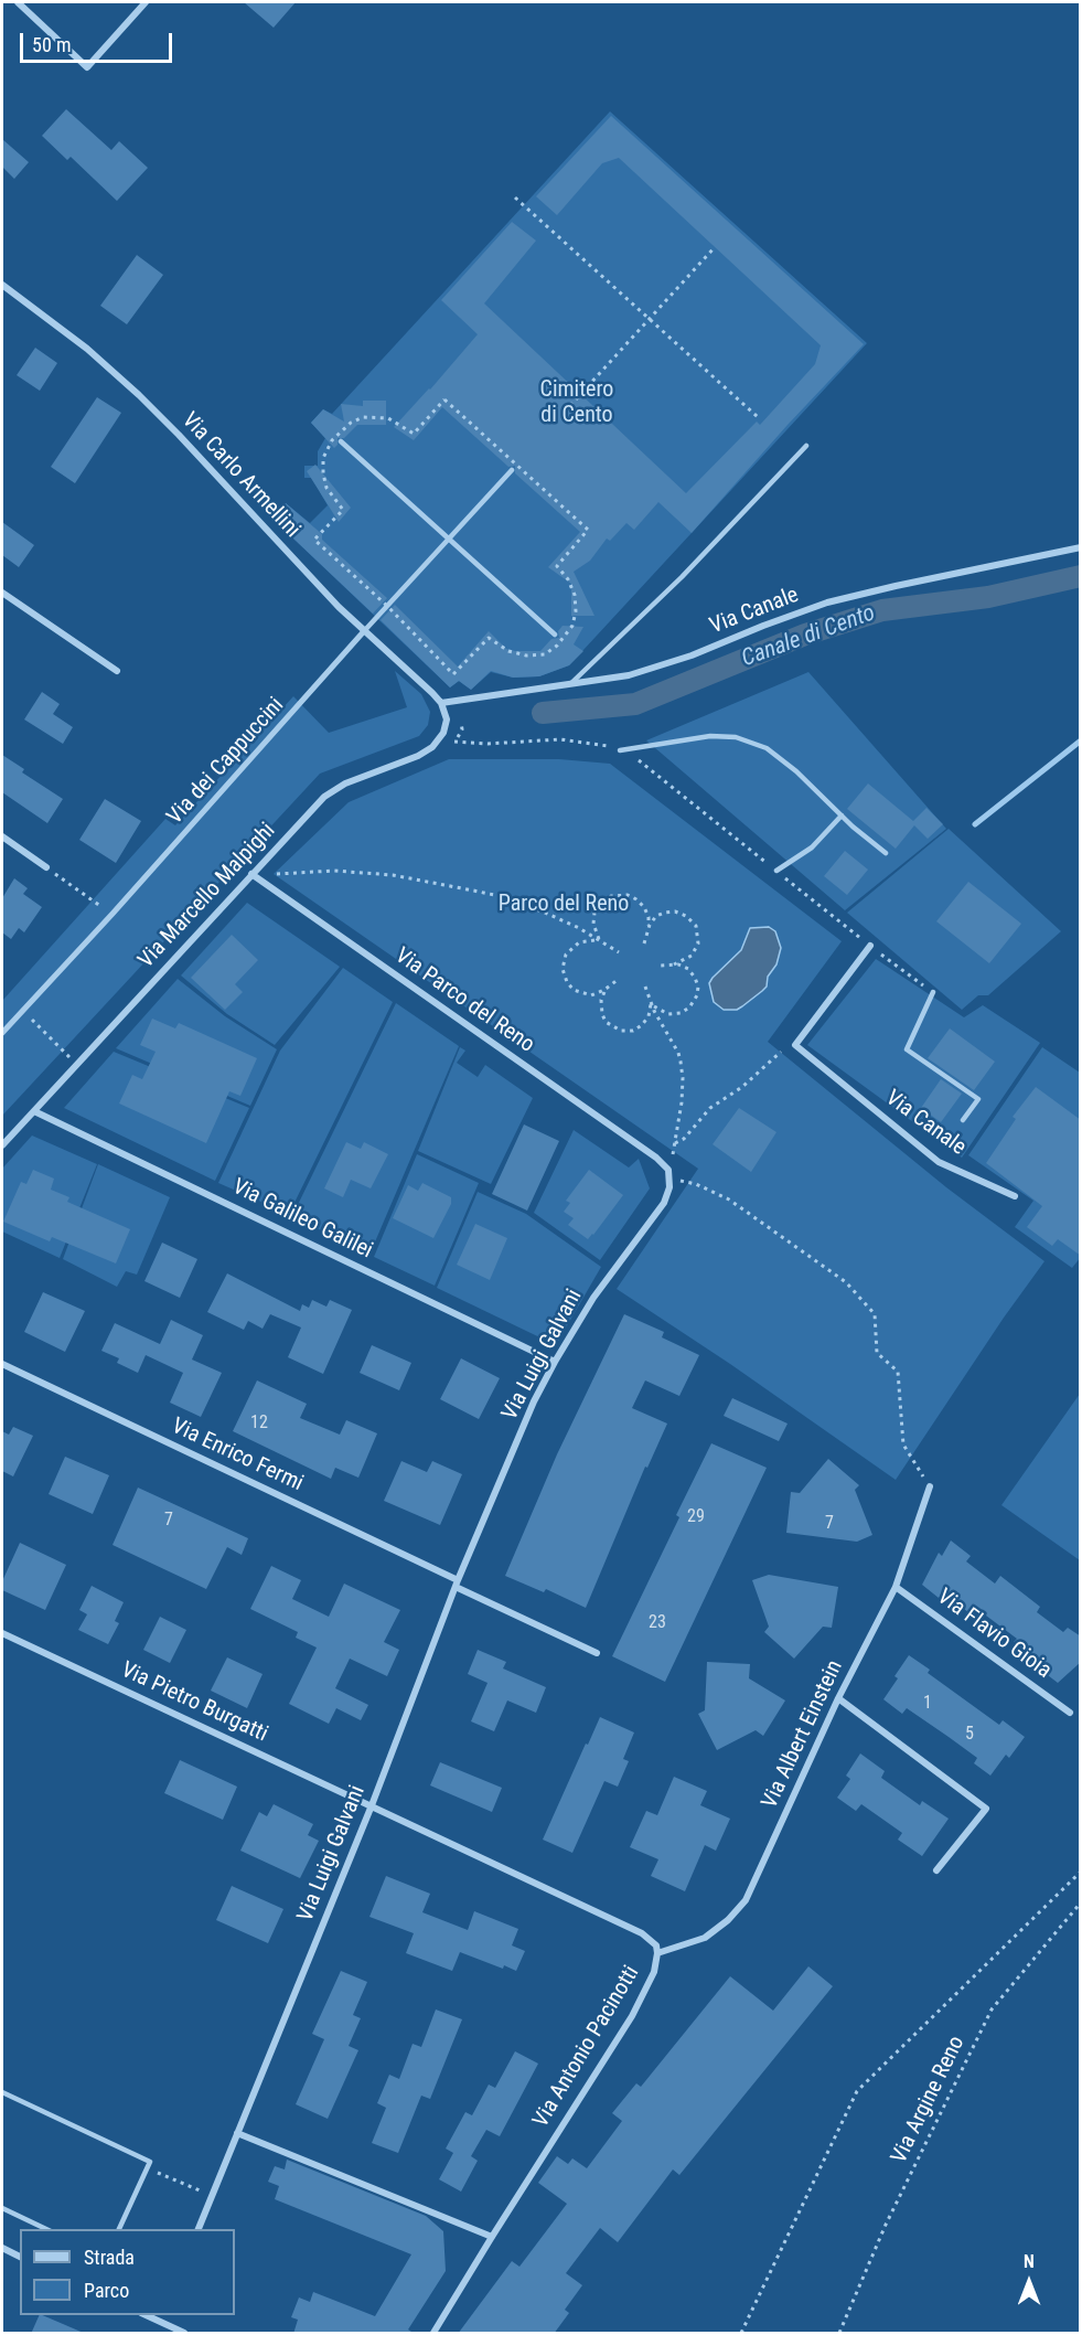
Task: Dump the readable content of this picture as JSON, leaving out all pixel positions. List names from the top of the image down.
{
  "streets": {
    "street": [
      "Via Carlo Armellini",
      "Via Canale",
      "Via dei Cappuccini",
      "Via Marcello Malpighi",
      "Via Parco del Reno",
      "Via Galileo Galilei",
      "Via Luigi Galvani",
      "Via Enrico Fermi",
      "Via Flavio Gioia",
      "Via Pietro Burgatti",
      "Via Albert Einstein",
      "Via Antonio Pacinotti"
    ],
    "path": ["Via Argine Reno"]
  },
  "crossings": [
    ["Via Carlo Armellini", "Via Canale"],
    ["Via Carlo Armellini", "Via dei Cappuccini"],
    ["Via Marcello Malpighi", "Via Parco del Reno"],
    ["Via Marcello Malpighi", "Via Galileo Galilei"],
    ["Via Parco del Reno", "Via Luigi Galvani"],
    ["Via Galileo Galilei", "Via Luigi Galvani"],
    ["Via Luigi Galvani", "Via Enrico Fermi"],
    ["Via Luigi Galvani", "Via Pietro Burgatti"],
    ["Via Luigi Galvani", "Via Antonio Pacinotti"],
    ["Via Flavio Gioia", "Via Albert Einstein"],
    ["Via Pietro Burgatti", "Via Antonio Pacinotti"],
    ["Via Albert Einstein", "Via Antonio Pacinotti"]
  ],
  "water": ["Canale di Cento"],
  "parks": ["Cimitero di Cento", "Parco del Reno"],
  "house_numbers": [
    "12",
    "29",
    "7",
    "7",
    "23",
    "1",
    "5"
  ],
  "legend": ["Strada", "Parco"],
  "scale_bar": "50 m",
  "north": "top"
}
